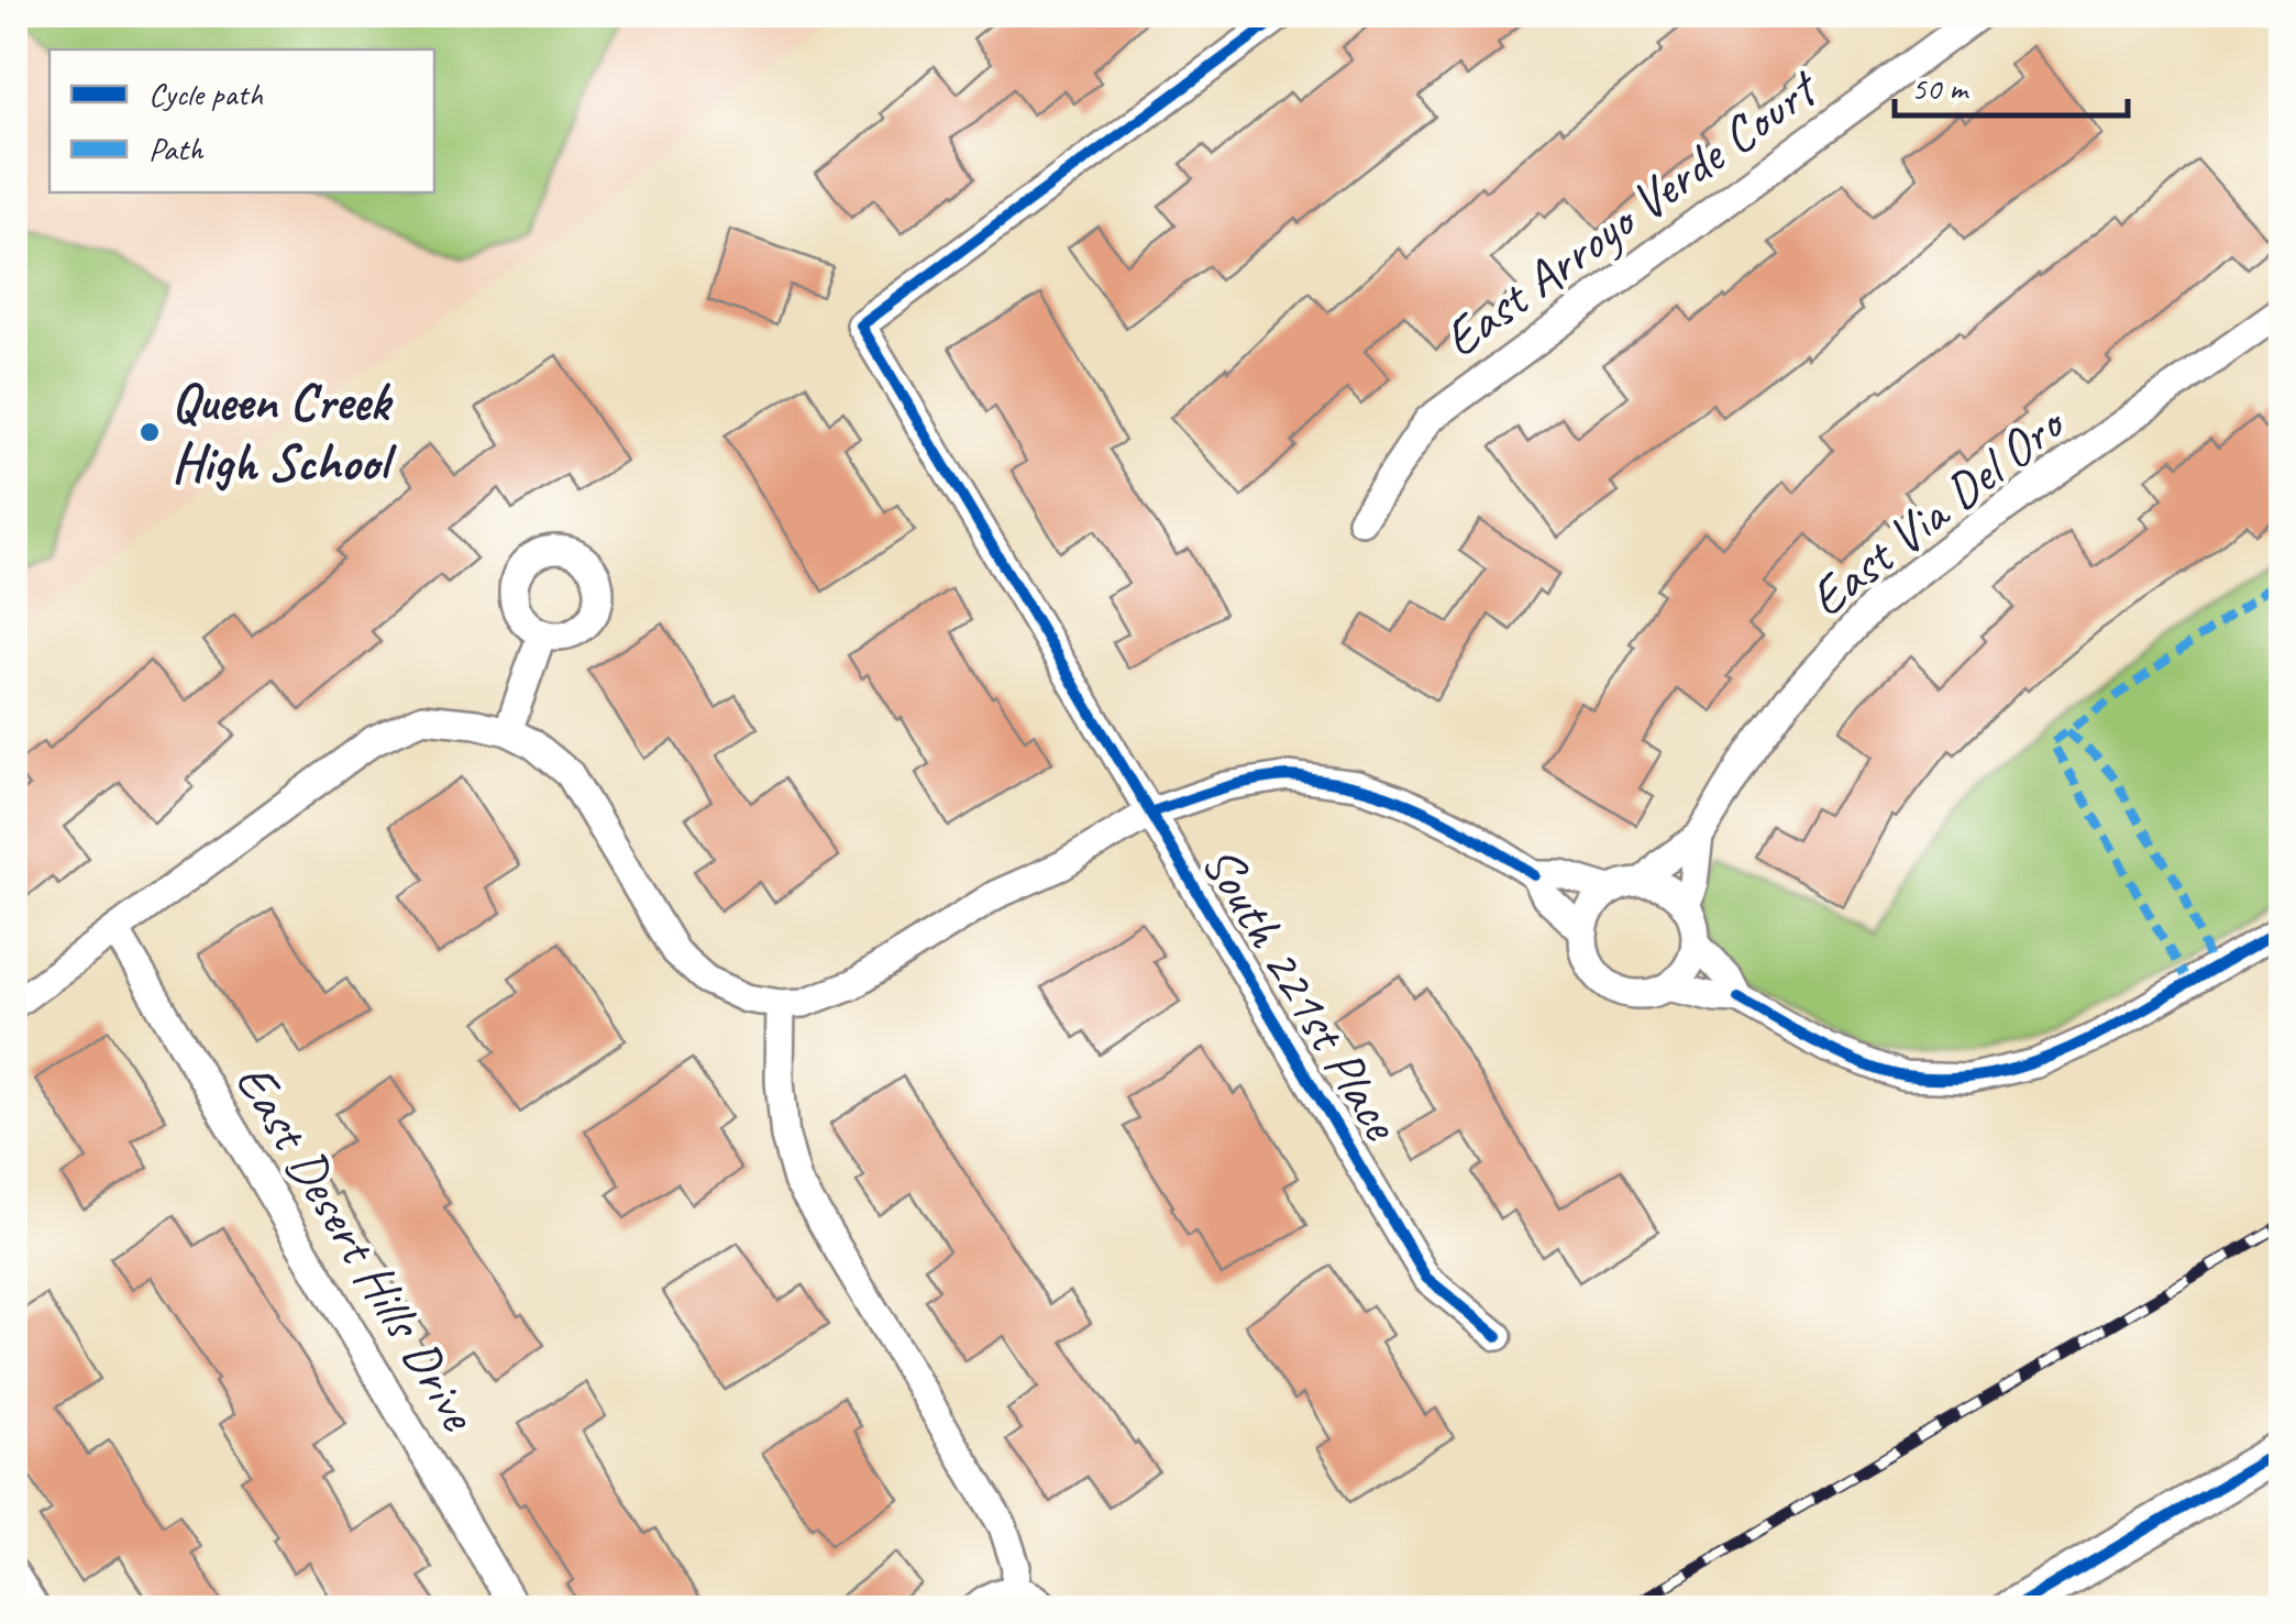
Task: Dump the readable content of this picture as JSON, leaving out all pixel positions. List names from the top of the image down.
{
  "streets": {
    "street": [
      "East Arroyo Verde Court",
      "East Via Del Oro",
      "South 221st Place",
      "East Desert Hills Drive"
    ]
  },
  "places": ["Queen Creek High School"],
  "legend": ["Cycle path", "Path"],
  "scale_bar": "50 m"
}
